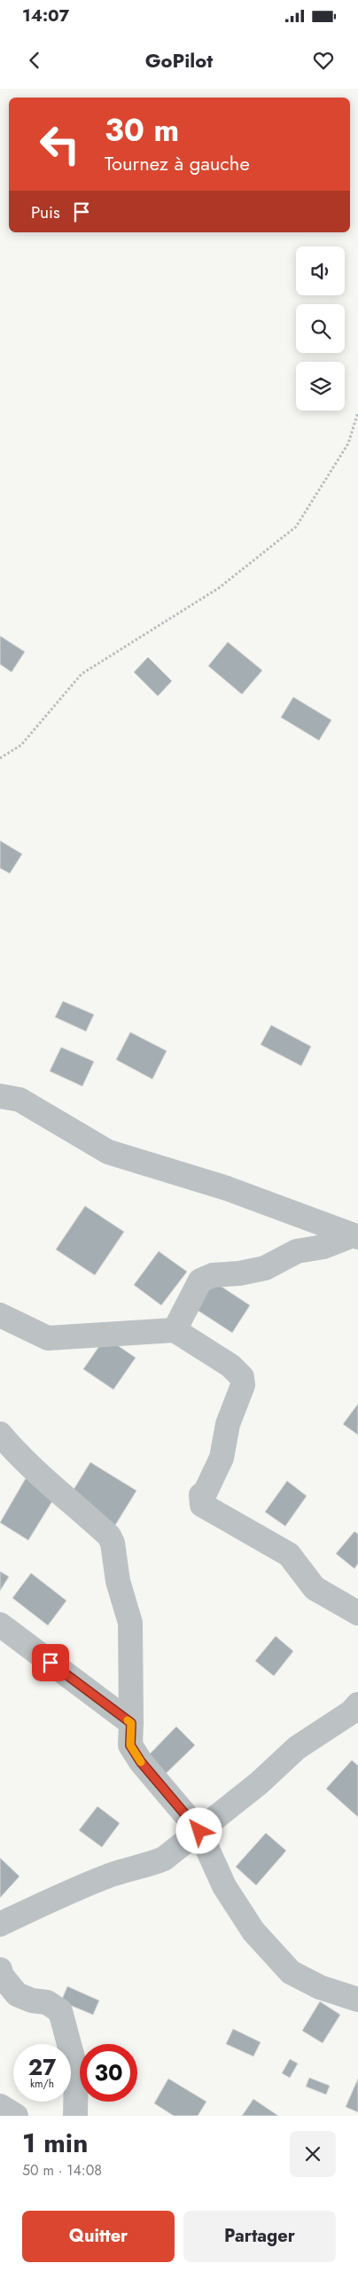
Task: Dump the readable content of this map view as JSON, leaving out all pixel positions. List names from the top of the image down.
{
  "page": {
    "status": "14:07",
    "header": "GoPilot",
    "turn": ["30 m", "Tournez à gauche"],
    "then": "Puis",
    "speed": "27 km/h",
    "limit": "30",
    "heading": ["1 min", "50 m · 14:08"],
    "buttons": ["Quitter", "Partager"]
  }
}
